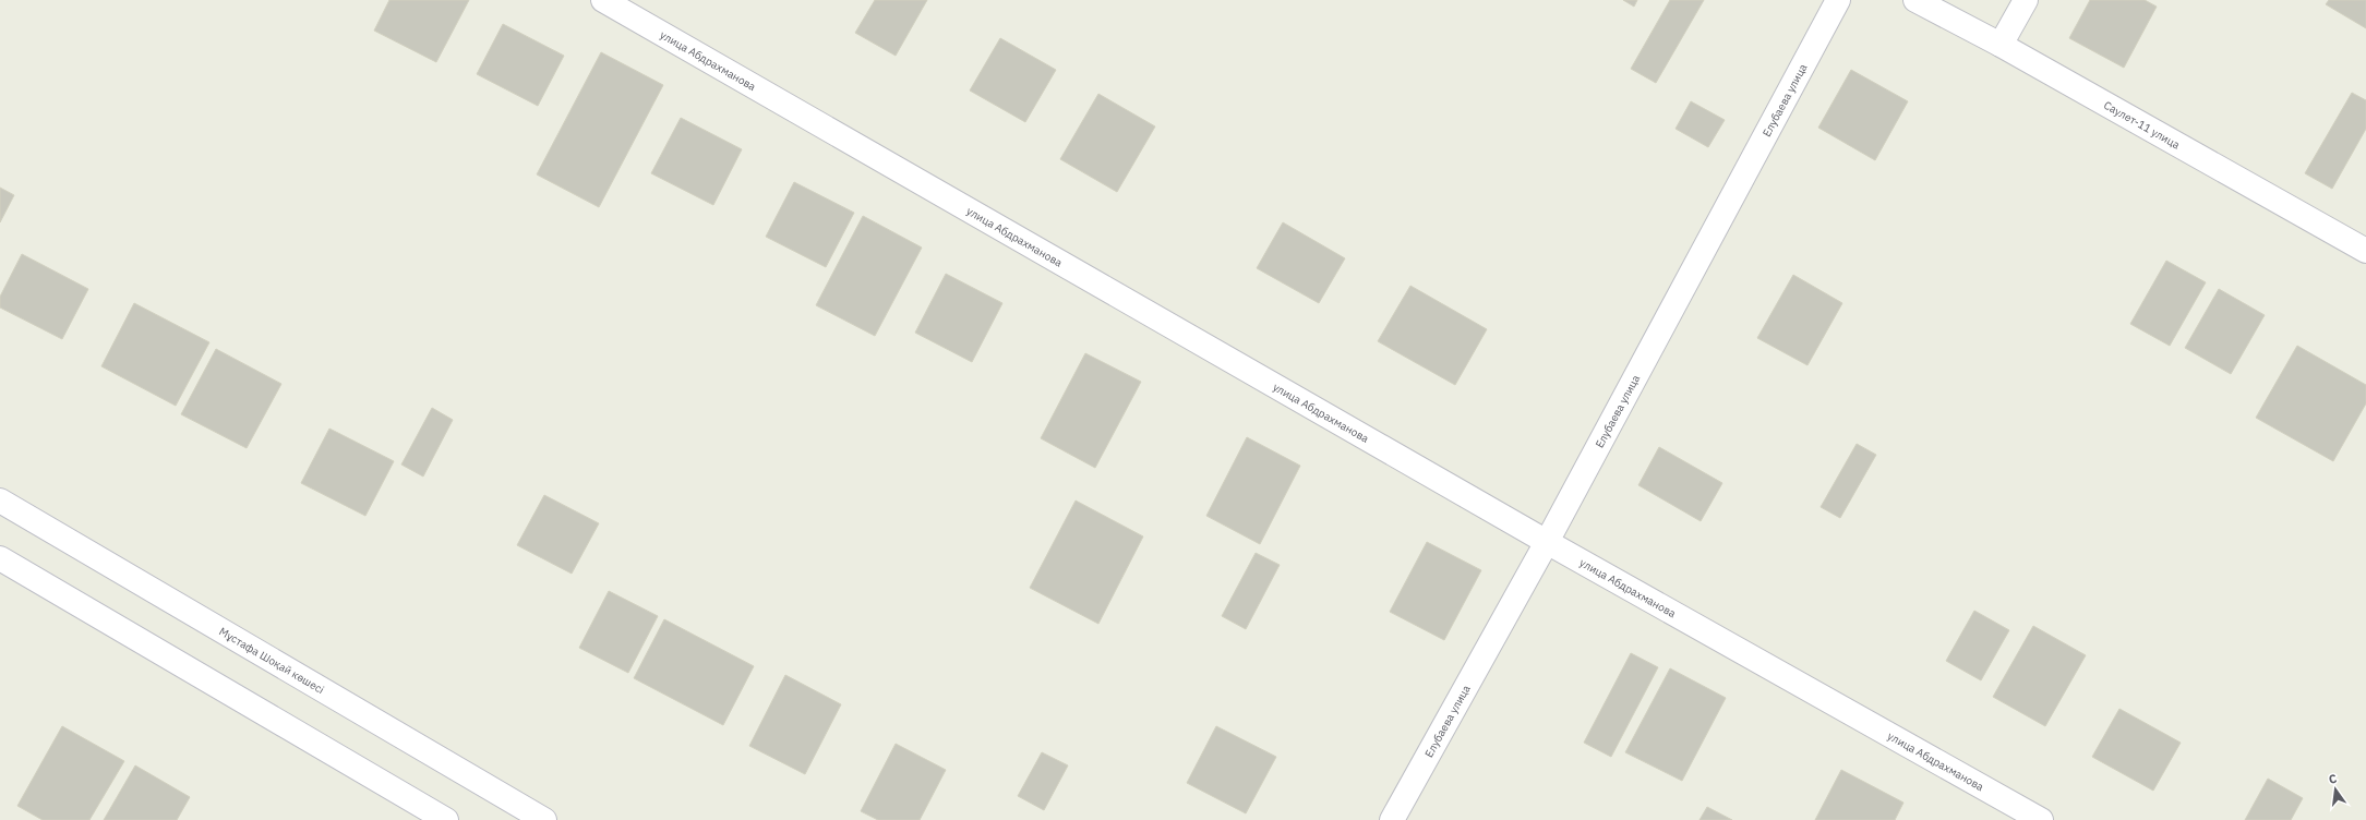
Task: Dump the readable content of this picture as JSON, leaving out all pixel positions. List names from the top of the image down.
{
  "streets": {
    "street": [
      "улица Абдрахманова",
      "Елубаева улица",
      "Саулет-11 улица",
      "Мұстафа Шоқай көшесі"
    ]
  },
  "crossings": [
    ["улица Абдрахманова", "Елубаева улица"]
  ],
  "north": "top"
}
